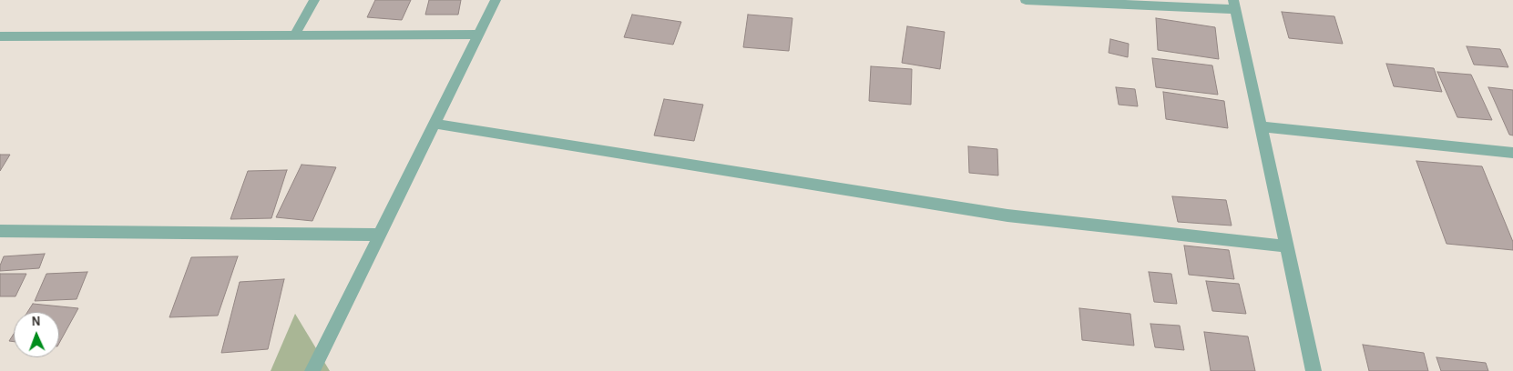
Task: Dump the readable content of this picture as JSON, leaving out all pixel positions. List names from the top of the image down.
{
  "north": "top"
}
